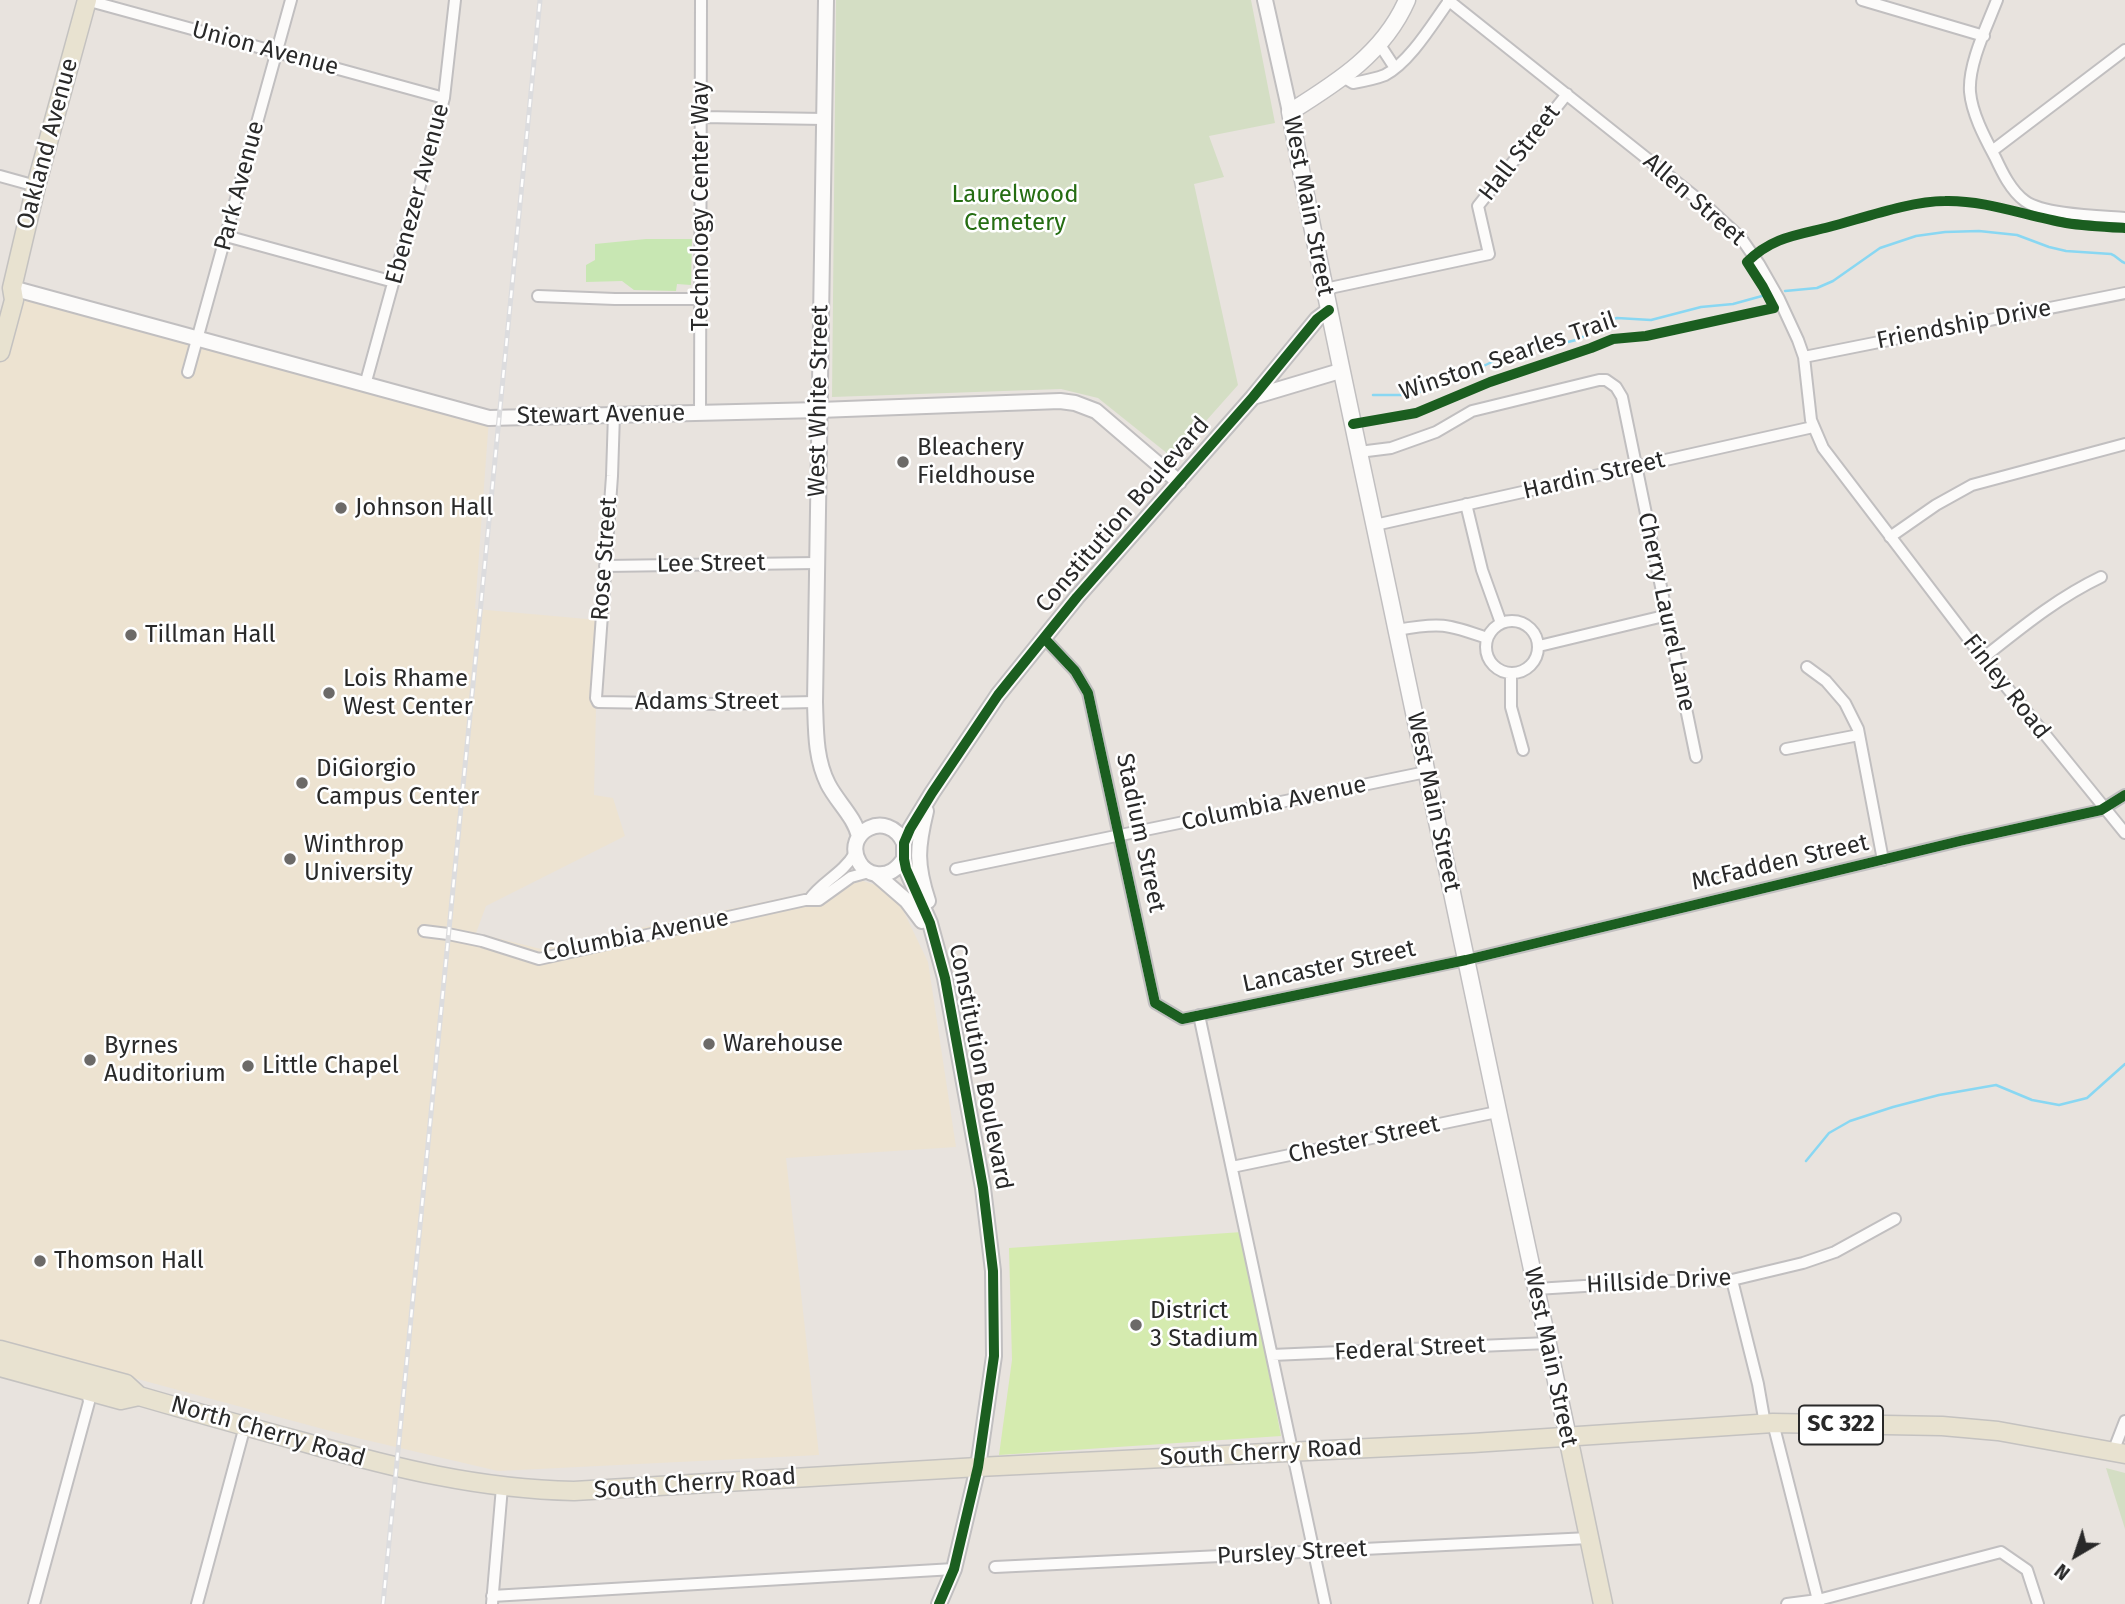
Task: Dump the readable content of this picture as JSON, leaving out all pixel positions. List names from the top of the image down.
{
  "streets": {
    "main road": [
      "Oakland Avenue",
      "West Main Street",
      "SC 322",
      "North Cherry Road",
      "South Cherry Road"
    ],
    "street": [
      "Union Avenue",
      "Hall Street",
      "Park Avenue",
      "Ebenezer Avenue",
      "Allen Street",
      "Technology Center Way",
      "Friendship Drive",
      "West White Street",
      "Stewart Avenue",
      "Hardin Street",
      "Constitution Boulevard",
      "Rose Street",
      "Lee Street",
      "Cherry Laurel Lane",
      "Finley Road",
      "Adams Street",
      "Columbia Avenue",
      "Stadium Street",
      "McFadden Street",
      "Lancaster Street",
      "Chester Street",
      "Hillside Drive",
      "Federal Street",
      "Pursley Street"
    ],
    "cycle path": ["Winston Searles Trail"]
  },
  "crossings": [
    ["Union Avenue", "Oakland Avenue"],
    ["Union Avenue", "Park Avenue"],
    ["Union Avenue", "Ebenezer Avenue"],
    ["Oakland Avenue", "Stewart Avenue"],
    ["Hall Street", "Allen Street"],
    ["Hall Street", "West Main Street"],
    ["Park Avenue", "Stewart Avenue"],
    ["Ebenezer Avenue", "Stewart Avenue"],
    ["Allen Street", "Friendship Drive"],
    ["Allen Street", "Hardin Street"],
    ["Allen Street", "Finley Road"],
    ["Technology Center Way", "Stewart Avenue"],
    ["West Main Street", "Hardin Street"],
    ["West Main Street", "Constitution Boulevard"],
    ["West Main Street", "Cherry Laurel Lane"],
    ["West Main Street", "Columbia Avenue"],
    ["West Main Street", "McFadden Street"],
    ["West Main Street", "Lancaster Street"],
    ["West Main Street", "Chester Street"],
    ["West Main Street", "Hillside Drive"],
    ["West Main Street", "Federal Street"],
    ["West Main Street", "South Cherry Road"],
    ["West Main Street", "Pursley Street"],
    ["West White Street", "Stewart Avenue"],
    ["West White Street", "Constitution Boulevard"],
    ["West White Street", "Lee Street"],
    ["West White Street", "Adams Street"],
    ["West White Street", "Columbia Avenue"],
    ["Stewart Avenue", "Constitution Boulevard"],
    ["Stewart Avenue", "Rose Street"],
    ["Hardin Street", "Cherry Laurel Lane"],
    ["Constitution Boulevard", "Columbia Avenue"],
    ["Constitution Boulevard", "Stadium Street"],
    ["Constitution Boulevard", "South Cherry Road"],
    ["Rose Street", "Lee Street"],
    ["Rose Street", "Adams Street"],
    ["Finley Road", "McFadden Street"],
    ["Columbia Avenue", "Stadium Street"],
    ["Stadium Street", "Lancaster Street"],
    ["McFadden Street", "Lancaster Street"],
    ["North Cherry Road", "South Cherry Road"]
  ],
  "parks": ["Laurelwood Cemetery"],
  "places": [
    "Bleachery Fieldhouse",
    "Johnson Hall",
    "Tillman Hall",
    "Lois Rhame West Center",
    "DiGiorgio Campus Center",
    "Winthrop University",
    "Warehouse",
    "Byrnes Auditorium",
    "Little Chapel",
    "Thomson Hall",
    "District 3 Stadium"
  ],
  "north": "bottom left"
}
